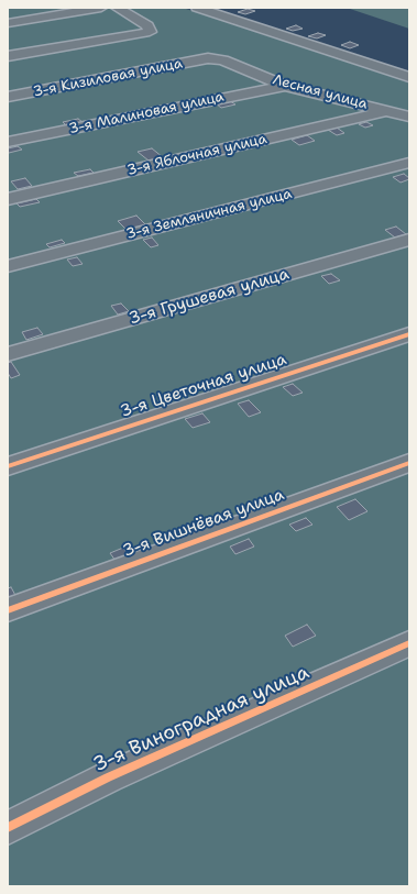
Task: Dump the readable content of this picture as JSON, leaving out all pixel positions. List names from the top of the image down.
{
  "streets": {
    "street": [
      "3-я Кизиловая улица",
      "Лесная улица",
      "3-я Малиновая улица",
      "3-я Яблочная улица",
      "3-я Земляничная улица",
      "3-я Грушевая улица",
      "3-я Цветочная улица",
      "3-я Вишнёвая улица",
      "3-я Виноградная улица"
    ]
  },
  "crossings": [
    ["3-я Кизиловая улица", "Лесная улица"],
    ["Лесная улица", "3-я Малиновая улица"],
    ["Лесная улица", "3-я Яблочная улица"]
  ]
}
